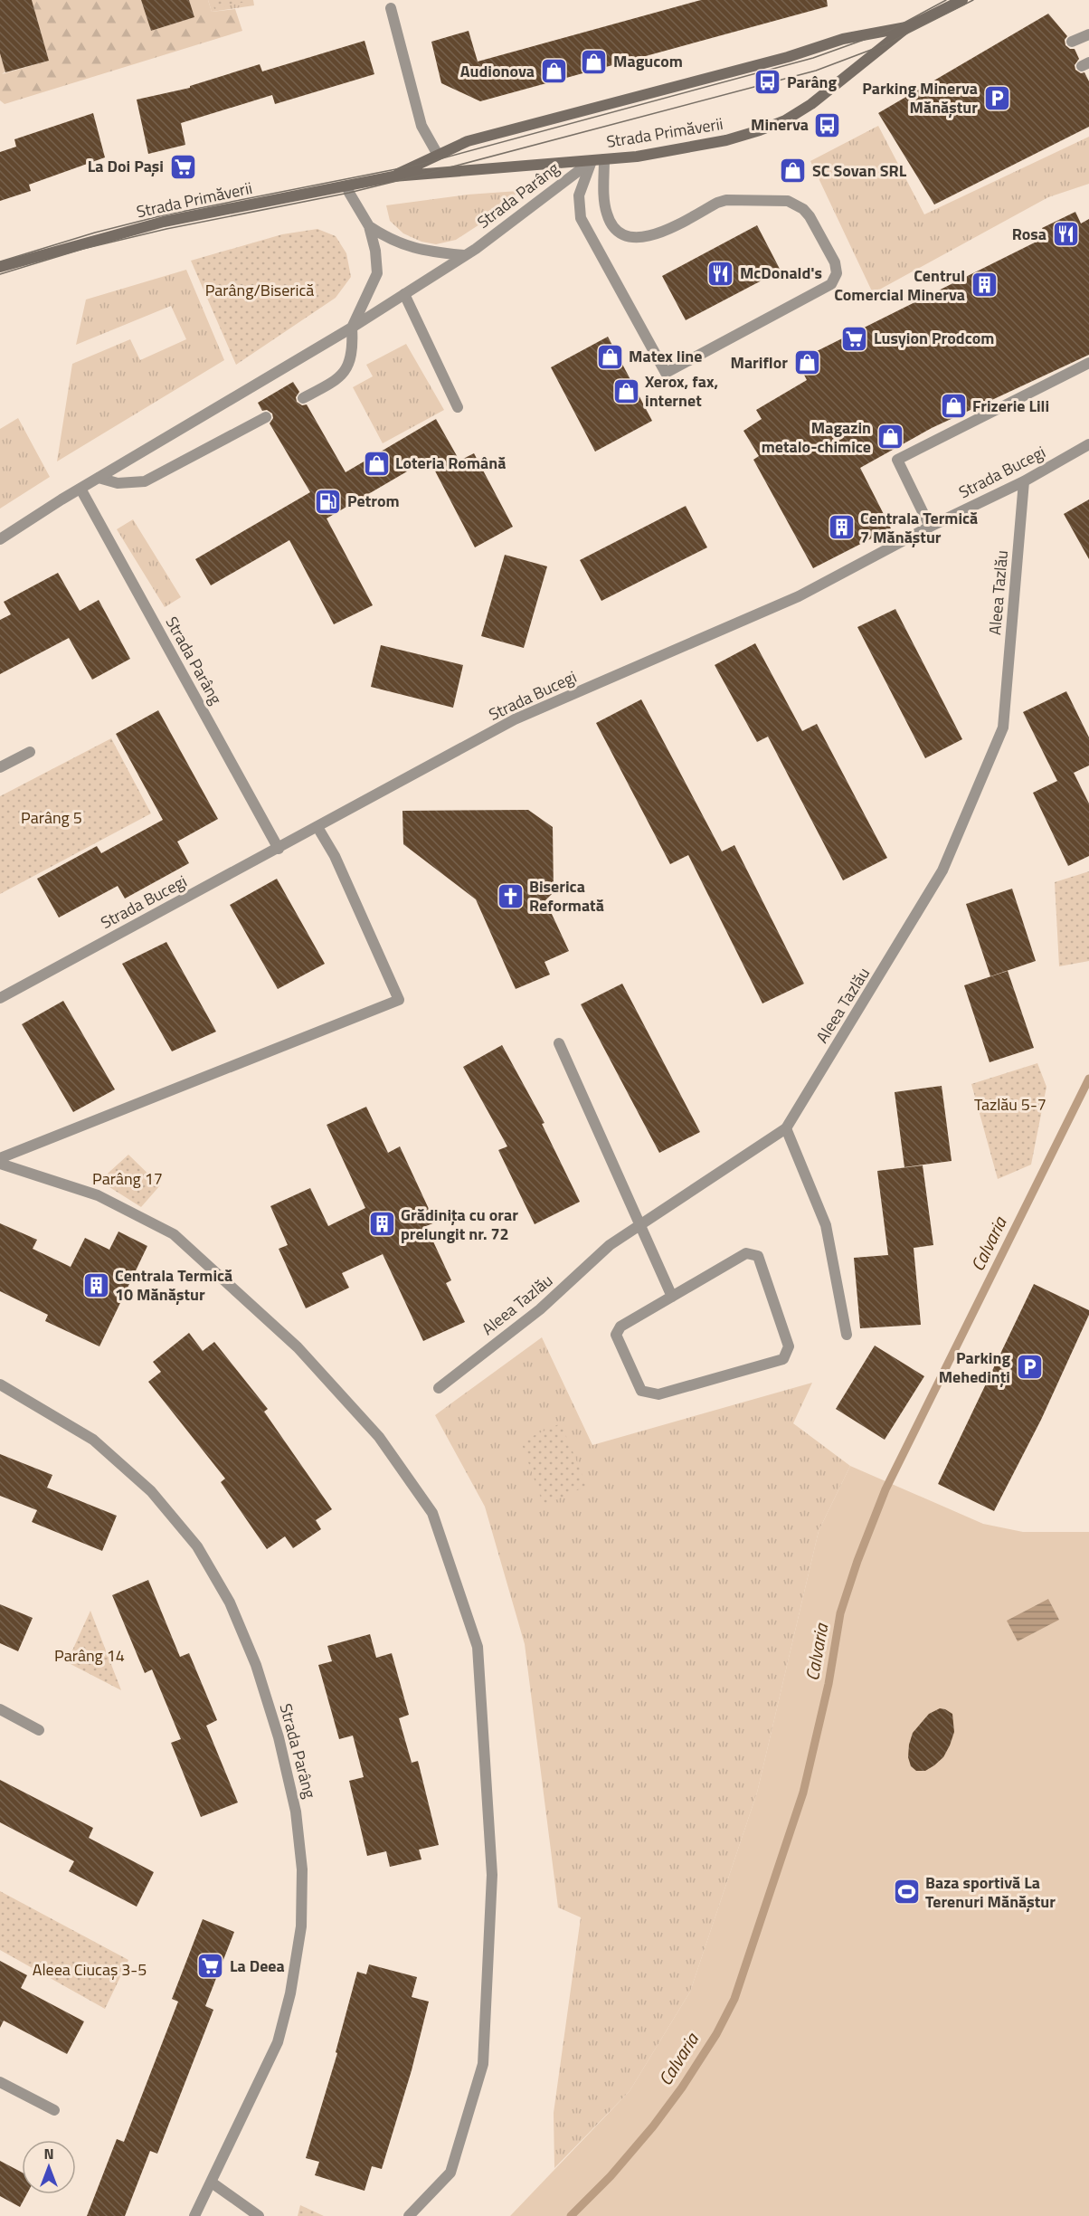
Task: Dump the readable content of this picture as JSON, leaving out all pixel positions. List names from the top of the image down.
{
  "streets": {
    "main road": ["Strada Primăverii"],
    "street": ["Strada Parâng", "Strada Bucegi", "Aleea Tazlău"]
  },
  "crossings": [
    ["Strada Primăverii", "Strada Parâng"],
    ["Strada Parâng", "Strada Bucegi"],
    ["Strada Bucegi", "Aleea Tazlău"]
  ],
  "water": ["Calvaria"],
  "parks": [
    "Parâng/Biserică",
    "Parâng 5",
    "Tazlău 5-7",
    "Parâng 17",
    "Parâng 14",
    "Aleea Ciucaș 3-5"
  ],
  "places": {
    "shop": [
      "Magucom",
      "Audionova",
      "SC Sovan SRL",
      "Matex line",
      "Mariflor",
      "Xerox, fax, internet",
      "Frizerie Lili",
      "Magazin metalo-chimice",
      "Loteria Română"
    ],
    "bus stop": ["Parâng", "Minerva"],
    "parking": ["Parking Minerva Mănăștur", "Parking Mehedinți"],
    "supermarket": ["La Doi Pași", "Lusyion Prodcom", "La Deea"],
    "restaurant": ["Rosa", "McDonald's"],
    "building": [
      "Centrul Comercial Minerva",
      "Centrala Termică 7 Mănăștur",
      "Grădinița cu orar prelungit nr. 72",
      "Centrala Termică 10 Mănăștur"
    ],
    "fuel station": ["Petrom"],
    "church": ["Biserica Reformată"],
    "sports": ["Baza sportivă La Terenuri Mănăștur"]
  },
  "north": "top"
}
